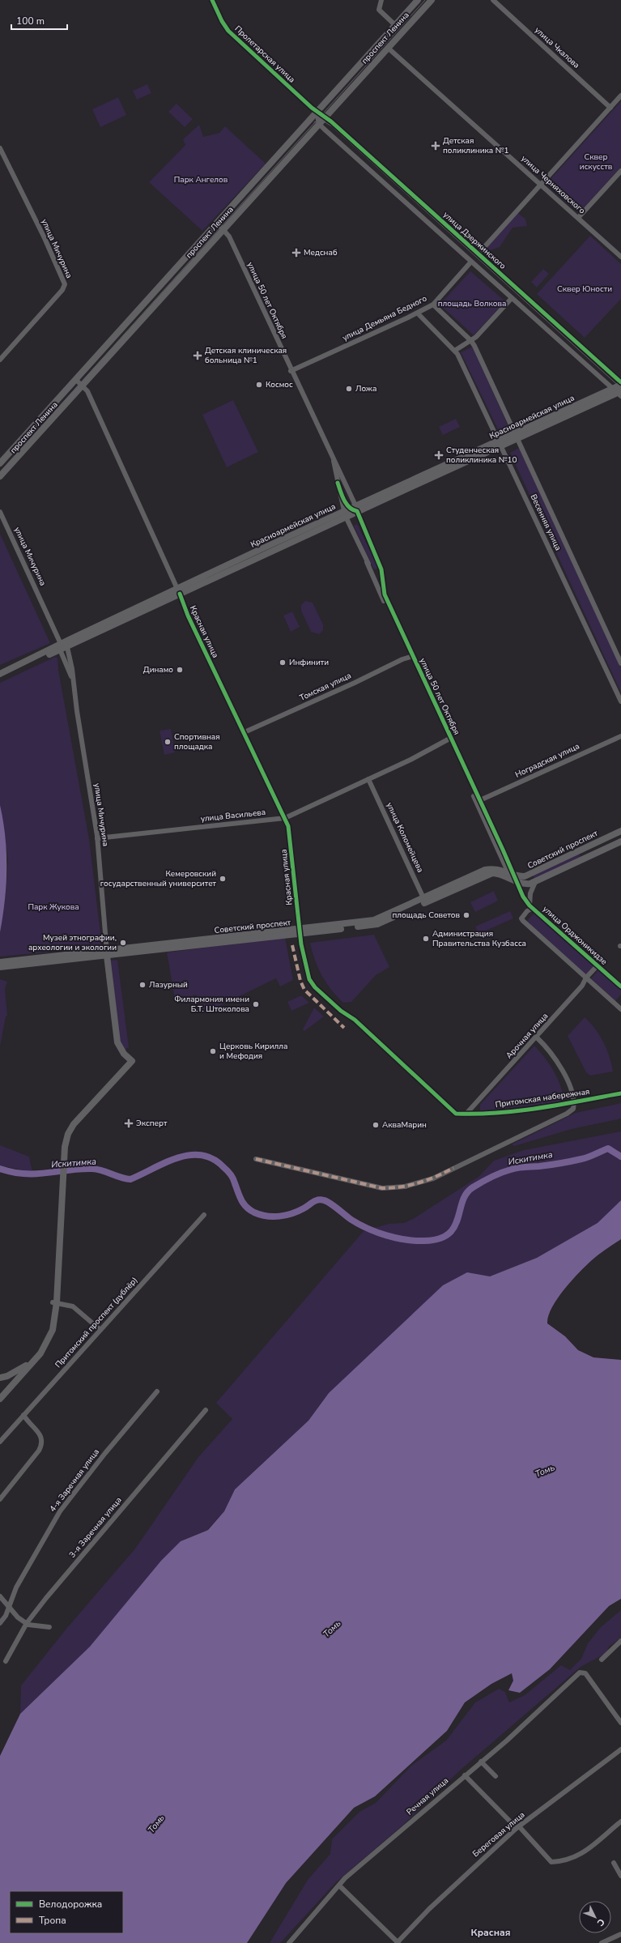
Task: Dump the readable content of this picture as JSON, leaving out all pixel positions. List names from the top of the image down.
{
  "streets": {
    "main road": ["проспект Ленина", "Красноармейская улица", "Советский проспект"],
    "street": [
      "улица Чкалова",
      "Пролетарская улица",
      "улица Черняховского",
      "улица Дзержинского",
      "улица Мичурина",
      "улица 50 лет Октября",
      "улица Демьяна Бедного",
      "Весенняя улица",
      "Красная улица",
      "Томская улица",
      "Ноградская улица",
      "улица Васильева",
      "улица Коломейцева",
      "улица Орджоникидзе",
      "Арочная улица",
      "Притомская набережная",
      "Притомский проспект (дублёр)",
      "4-я Заречная улица",
      "3-я Заречная улица",
      "Речная улица",
      "Береговая улица"
    ]
  },
  "crossings": [
    ["проспект Ленина", "Пролетарская улица"],
    ["проспект Ленина", "улица Черняховского"],
    ["проспект Ленина", "улица Дзержинского"],
    ["проспект Ленина", "улица 50 лет Октября"],
    ["проспект Ленина", "Красная улица"],
    ["Пролетарская улица", "улица Дзержинского"],
    ["улица Дзержинского", "Красноармейская улица"],
    ["улица Мичурина", "Красноармейская улица"],
    ["улица Мичурина", "улица Васильева"],
    ["улица Мичурина", "Советский проспект"],
    ["улица 50 лет Октября", "улица Демьяна Бедного"],
    ["улица 50 лет Октября", "Красноармейская улица"],
    ["улица 50 лет Октября", "Томская улица"],
    ["улица 50 лет Октября", "Ноградская улица"],
    ["улица 50 лет Октября", "улица Васильева"],
    ["улица 50 лет Октября", "Советский проспект"],
    ["улица 50 лет Октября", "улица Орджоникидзе"],
    ["улица Демьяна Бедного", "Весенняя улица"],
    ["Красноармейская улица", "Весенняя улица"],
    ["Красноармейская улица", "Красная улица"],
    ["Красная улица", "Томская улица"],
    ["Красная улица", "улица Васильева"],
    ["Красная улица", "Советский проспект"],
    ["Красная улица", "Арочная улица"],
    ["Красная улица", "Притомская набережная"],
    ["улица Васильева", "улица Коломейцева"],
    ["улица Коломейцева", "Советский проспект"],
    ["Советский проспект", "улица Орджоникидзе"],
    ["улица Орджоникидзе", "Арочная улица"],
    ["Арочная улица", "Притомская набережная"]
  ],
  "districts": ["Красная"],
  "water": ["Искитимка", "Томь"],
  "parks": [
    "Сквер искусств",
    "Парк Ангелов",
    "Сквер Юности",
    "площадь Волкова",
    "Парк Жукова"
  ],
  "places": {
    "health": [
      "Детская поликлиника №1",
      "Медснаб",
      "Детская клиническая больница №1",
      "Студенческая поликлиника №10",
      "Эксперт"
    ],
    "other": [
      "Космос",
      "Ложа",
      "Инфинити",
      "Динамо",
      "Спортивная площадка",
      "Кемеровский государственный университет",
      "площадь Советов",
      "Администрация Правительства Кузбасса",
      "Музей этнографии, археологии и экологии",
      "Лазурный",
      "Филармония имени Б.Т. Штоколова",
      "Церковь Кирилла и Мефодия",
      "АкваМарин"
    ]
  },
  "legend": ["Велодорожка", "Тропа"],
  "scale_bar": "100 m",
  "north": "bottom right"
}
